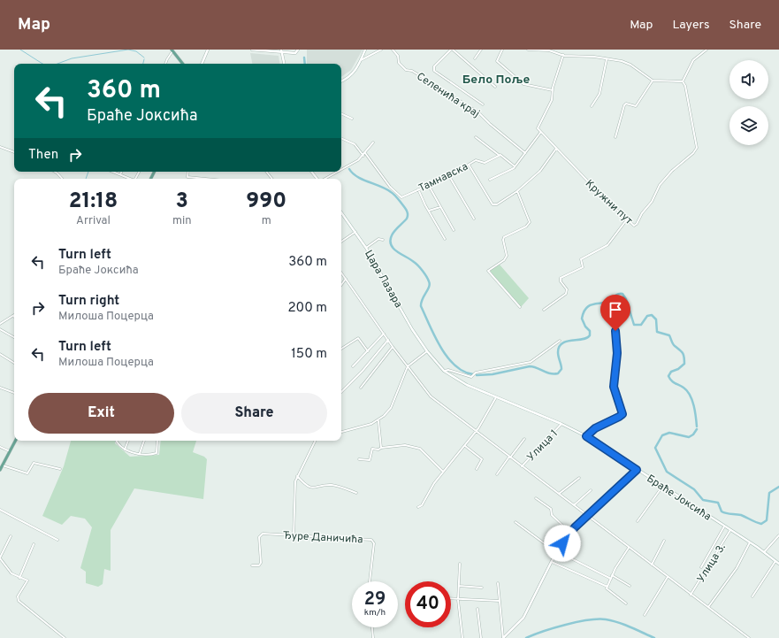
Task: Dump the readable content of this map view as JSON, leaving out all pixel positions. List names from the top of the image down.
{
  "streets": {
    "main road": ["Цара Лазара", "Браће Јоксића"],
    "street": [
      "Селенића крај",
      "Тамнавска",
      "Кружни пут",
      "Улица 1",
      "Ђуре Даничића",
      "Улица 3."
    ]
  },
  "crossings": [
    ["Цара Лазара", "Браће Јоксића"],
    ["Улица 1", "Браће Јоксића"],
    ["Браће Јоксића", "Улица 3."]
  ],
  "districts": ["Бело Поље"],
  "page": {
    "header": "Map",
    "nav": ["Map", "Layers", "Share"],
    "turn": ["360 m", "Браће Јоксића"],
    "then": "Then",
    "eta": [
      "21:18",
      "Arrival",
      "3",
      "min",
      "990",
      "m"
    ],
    "list": [
      {
        "name": "Turn left",
        "note": "Браће Јоксића",
        "value": "360 m"
      },
      {
        "name": "Turn right",
        "note": "Милоша Поцерца",
        "value": "200 m"
      },
      {
        "name": "Turn left",
        "note": "Милоша Поцерца",
        "value": "150 m"
      }
    ],
    "buttons": ["Exit", "Share"],
    "speed": "29 km/h",
    "limit": "40"
  }
}
